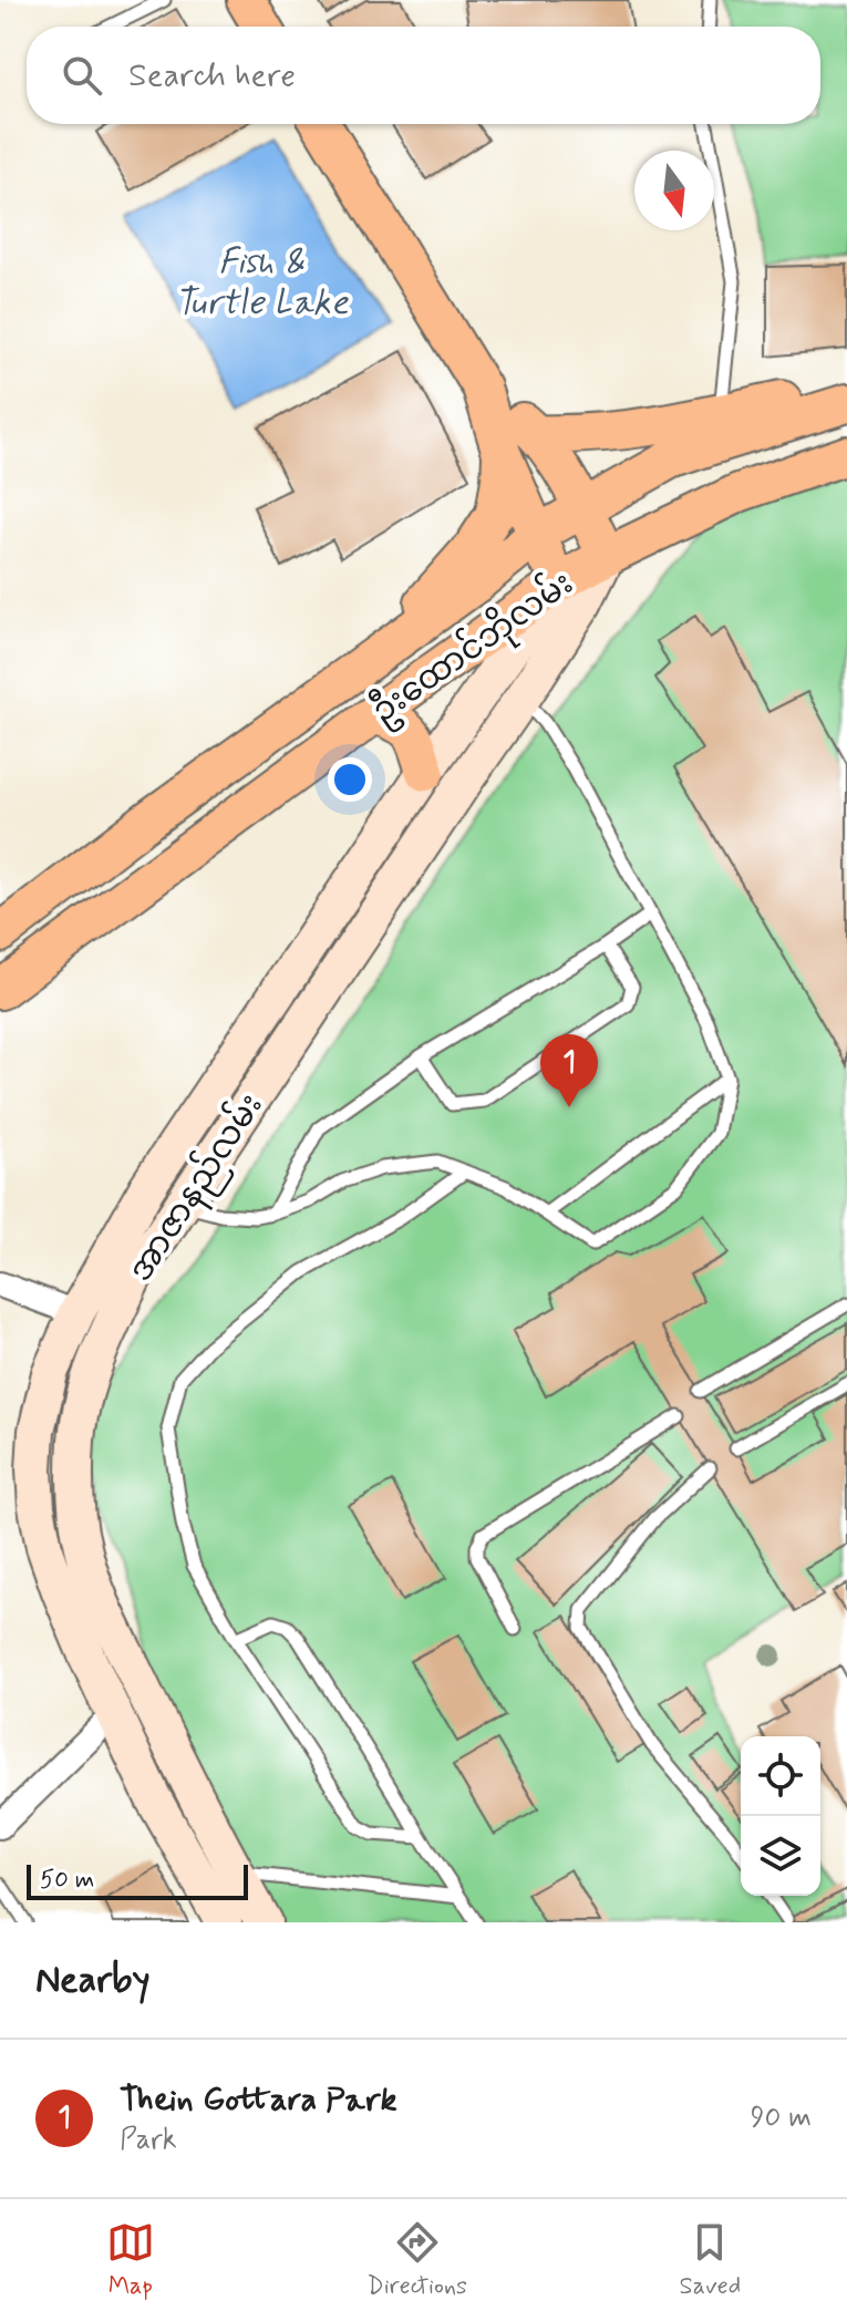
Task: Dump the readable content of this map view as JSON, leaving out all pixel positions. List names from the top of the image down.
{
  "streets": {
    "main road": ["ဦးထောင်ဘိုလမ်း", "အာဇာနည်လမ်း"]
  },
  "crossings": [
    ["ဦးထောင်ဘိုလမ်း", "အာဇာနည်လမ်း"]
  ],
  "water": ["Fish & Turtle Lake"],
  "scale_bar": "50 m",
  "north": "bottom",
  "page": {
    "search": "Search here",
    "pins": "1",
    "scale": "50 m",
    "heading": "Nearby",
    "list": [
      {
        "mark": "1",
        "name": "Thein Gottara Park",
        "note": "Park",
        "value": "90 m"
      }
    ],
    "nav": ["Map", "Directions", "Saved"]
  }
}
